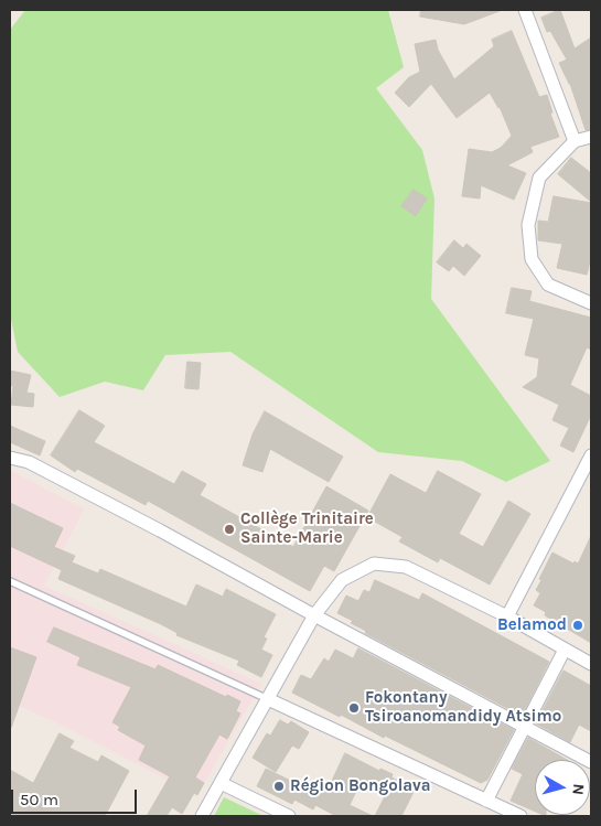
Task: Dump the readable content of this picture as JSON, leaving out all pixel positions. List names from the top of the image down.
{
  "places": [
    "Collège Trinitaire Sainte-Marie",
    "Belamod",
    "Fokontany Tsiroanomandidy Atsimo",
    "Région Bongolava"
  ],
  "scale_bar": "50 m",
  "north": "right"
}
